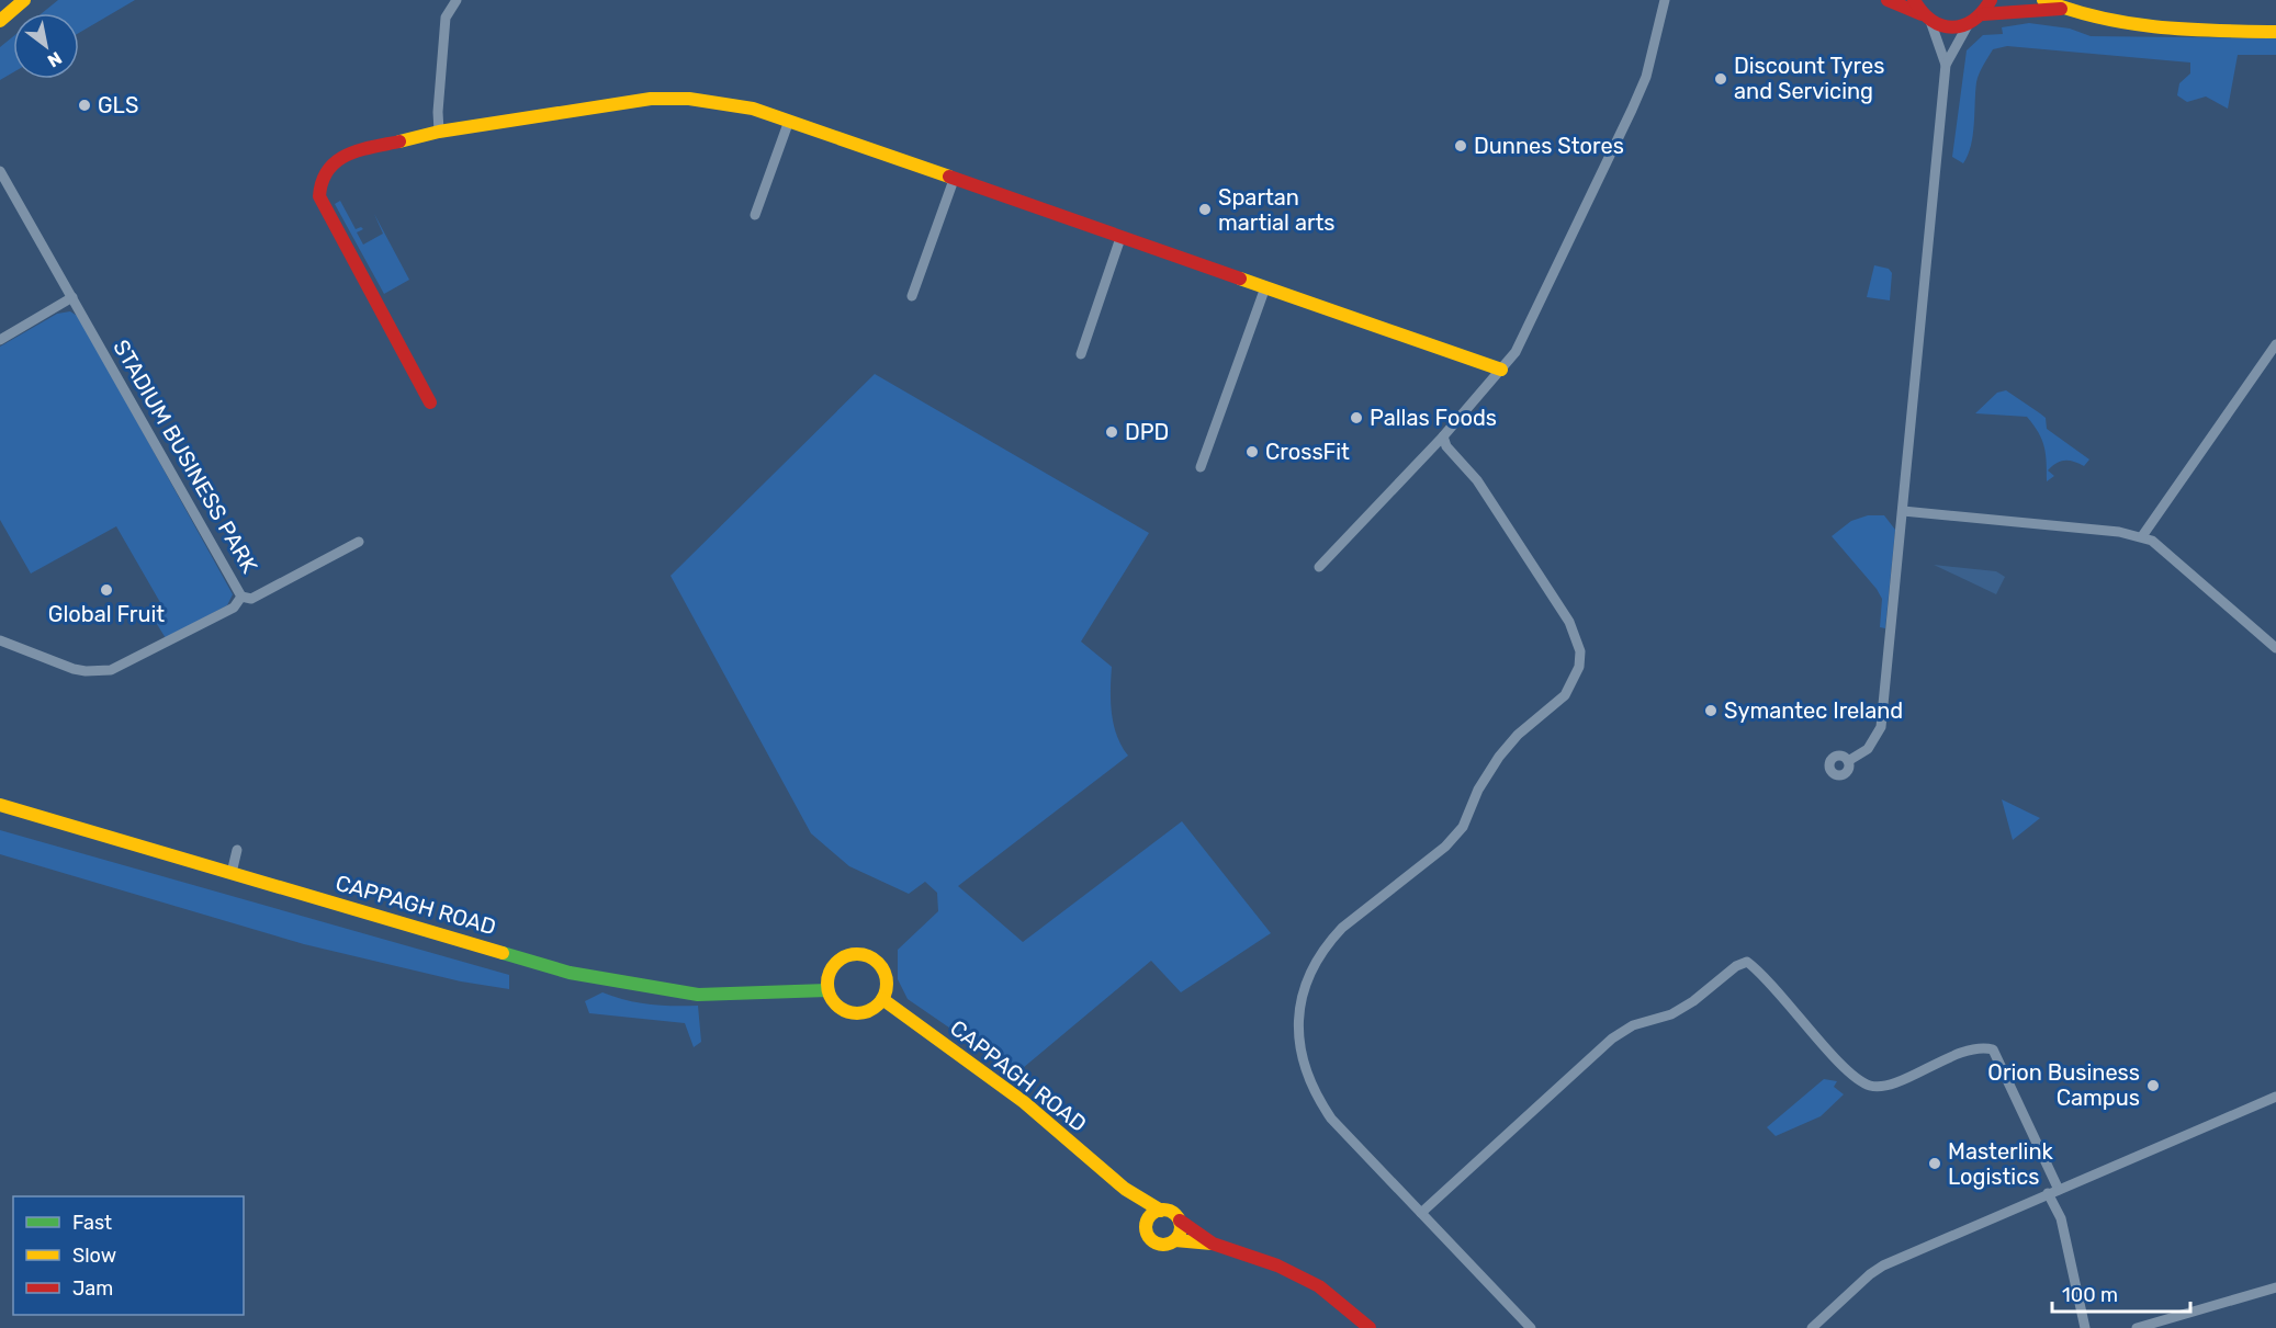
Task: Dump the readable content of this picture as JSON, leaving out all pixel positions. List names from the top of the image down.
{
  "streets": {
    "street": ["STADIUM BUSINESS PARK", "CAPPAGH ROAD"]
  },
  "places": [
    "Discount Tyres and Servicing",
    "GLS",
    "Dunnes Stores",
    "Spartan martial arts",
    "Pallas Foods",
    "DPD",
    "CrossFit",
    "Global Fruit",
    "Symantec Ireland",
    "Orion Business Campus",
    "Masterlink Logistics"
  ],
  "legend": ["Fast", "Slow", "Jam"],
  "scale_bar": "100 m",
  "north": "bottom right"
}
